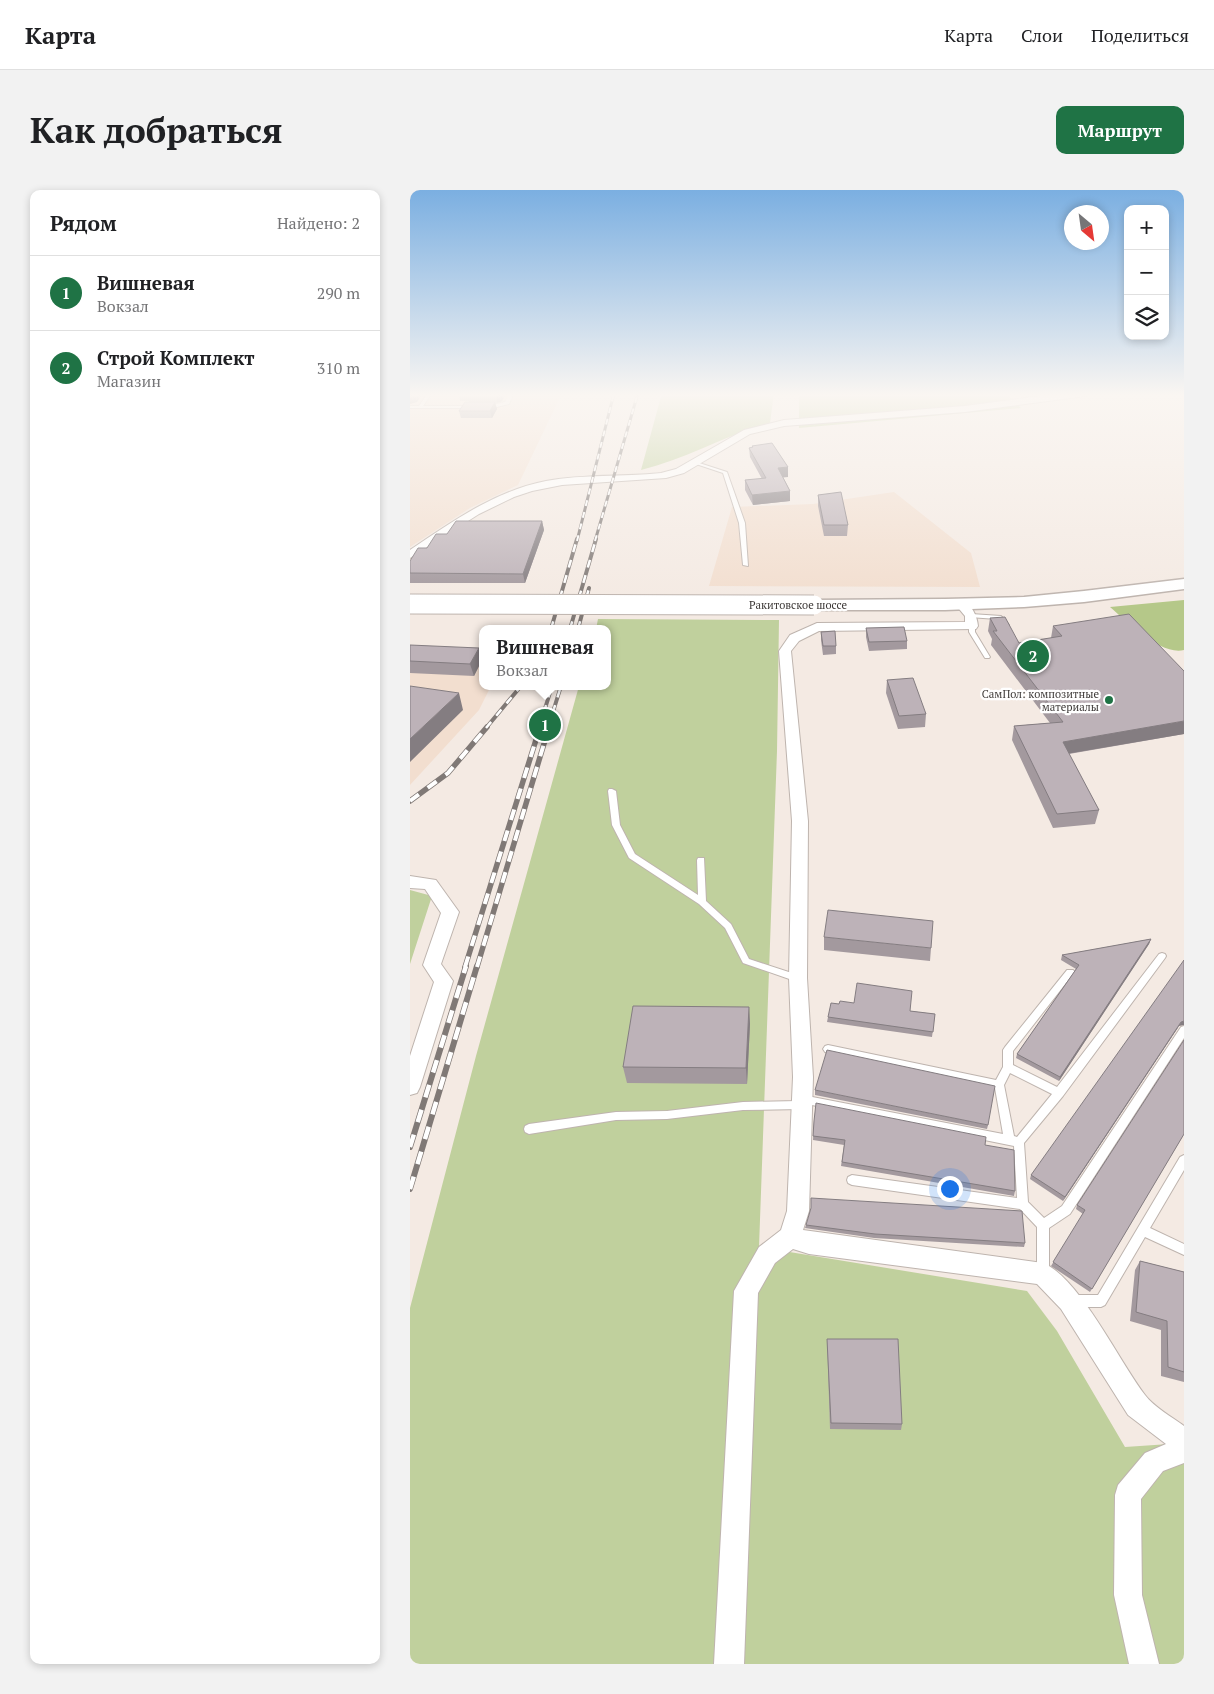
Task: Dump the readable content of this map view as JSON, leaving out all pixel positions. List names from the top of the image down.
{
  "streets": {
    "main road": ["Ракитовское шоссе"]
  },
  "places": ["СамПол: композитные материалы"],
  "north": "bottom right",
  "page": {
    "header": "Карта",
    "nav": ["Карта", "Слои", "Поделиться"],
    "buttons": "Маршрут",
    "title": "Как добраться",
    "heading": ["Рядом", "Найдено: 2"],
    "map_buttons": ["+", "−"],
    "list": [
      {
        "mark": "1",
        "name": "Вишневая",
        "note": "Вокзал",
        "value": "290 m"
      },
      {
        "mark": "2",
        "name": "Строй Комплект",
        "note": "Магазин",
        "value": "310 m"
      }
    ],
    "popup": ["Вишневая", "Вокзал"],
    "pins": ["2", "1"]
  }
}
